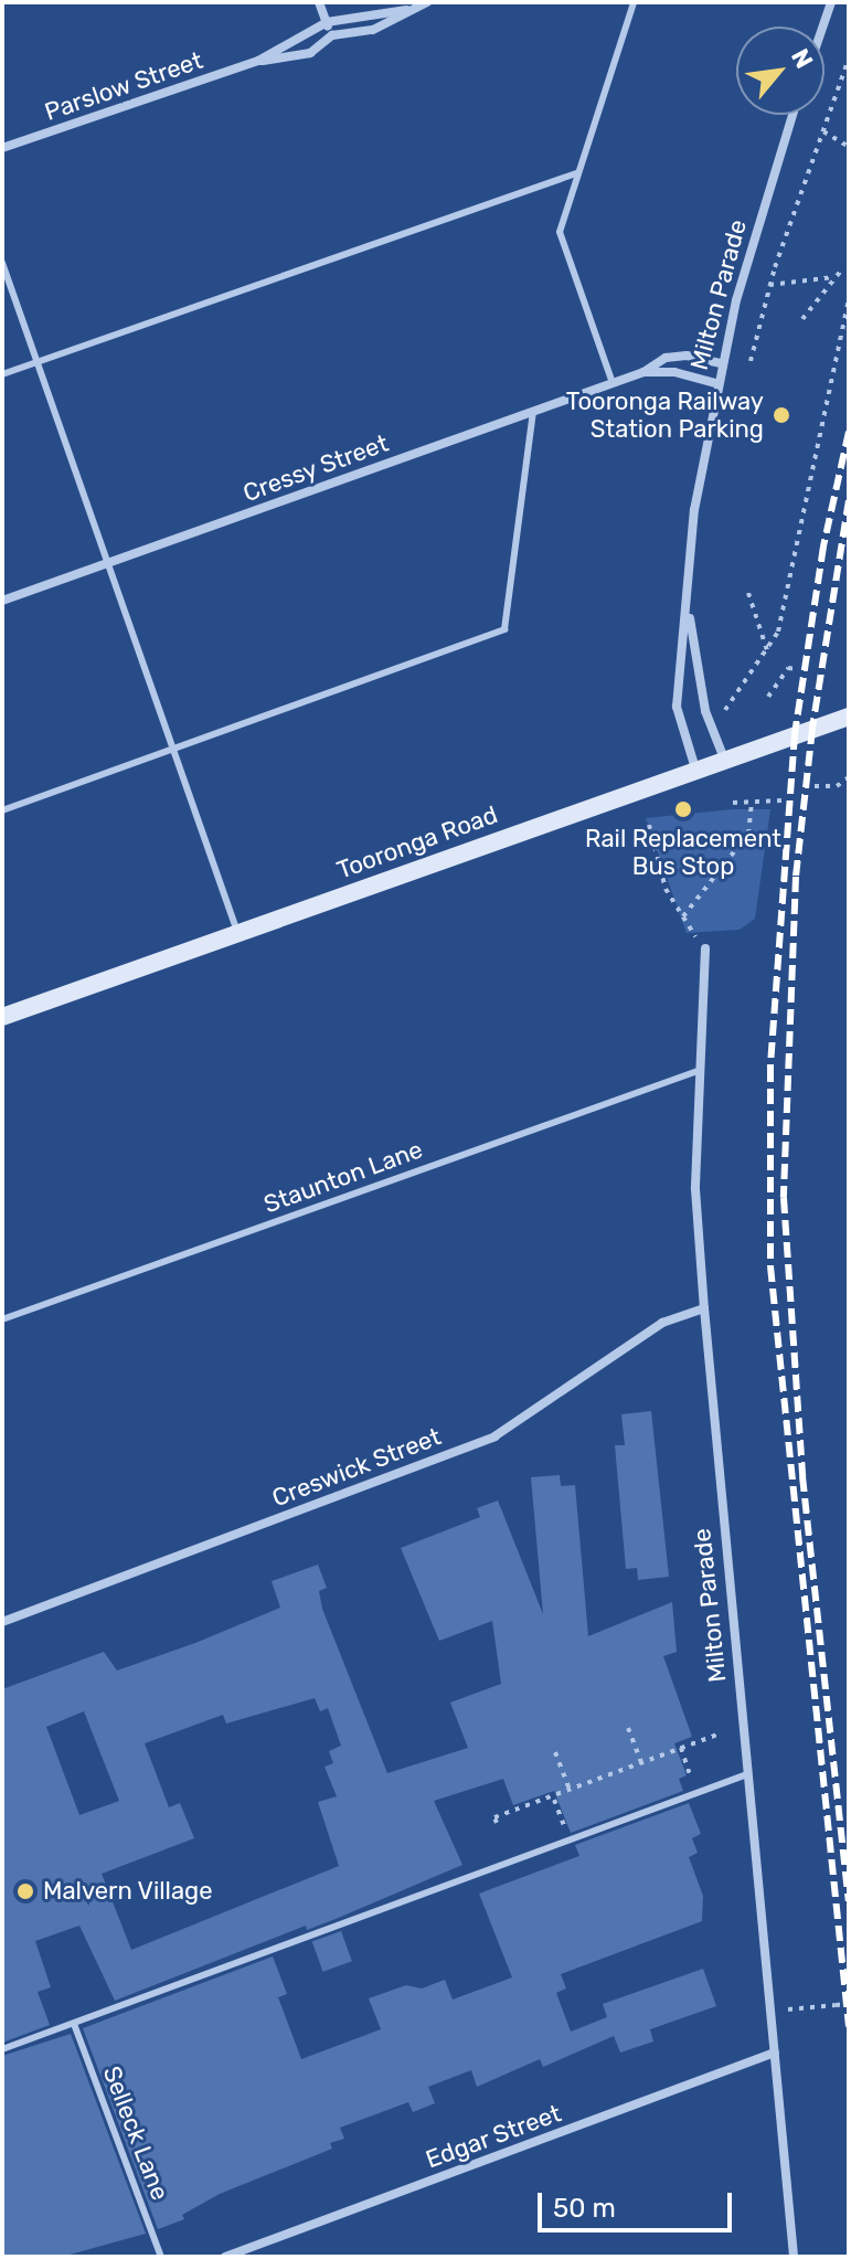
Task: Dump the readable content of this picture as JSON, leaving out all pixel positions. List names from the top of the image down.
{
  "streets": {
    "main road": ["Tooronga Road"],
    "street": [
      "Parslow Street",
      "Milton Parade",
      "Cressy Street",
      "Creswick Street",
      "Edgar Street"
    ],
    "lane": ["Staunton Lane", "Selleck Lane"]
  },
  "crossings": [
    ["Milton Parade", "Cressy Street"],
    ["Milton Parade", "Tooronga Road"],
    ["Milton Parade", "Staunton Lane"],
    ["Milton Parade", "Creswick Street"],
    ["Milton Parade", "Edgar Street"]
  ],
  "places": ["Tooronga Railway Station Parking", "Rail Replacement Bus Stop", "Malvern Village"],
  "scale_bar": "50 m",
  "north": "top right"
}
